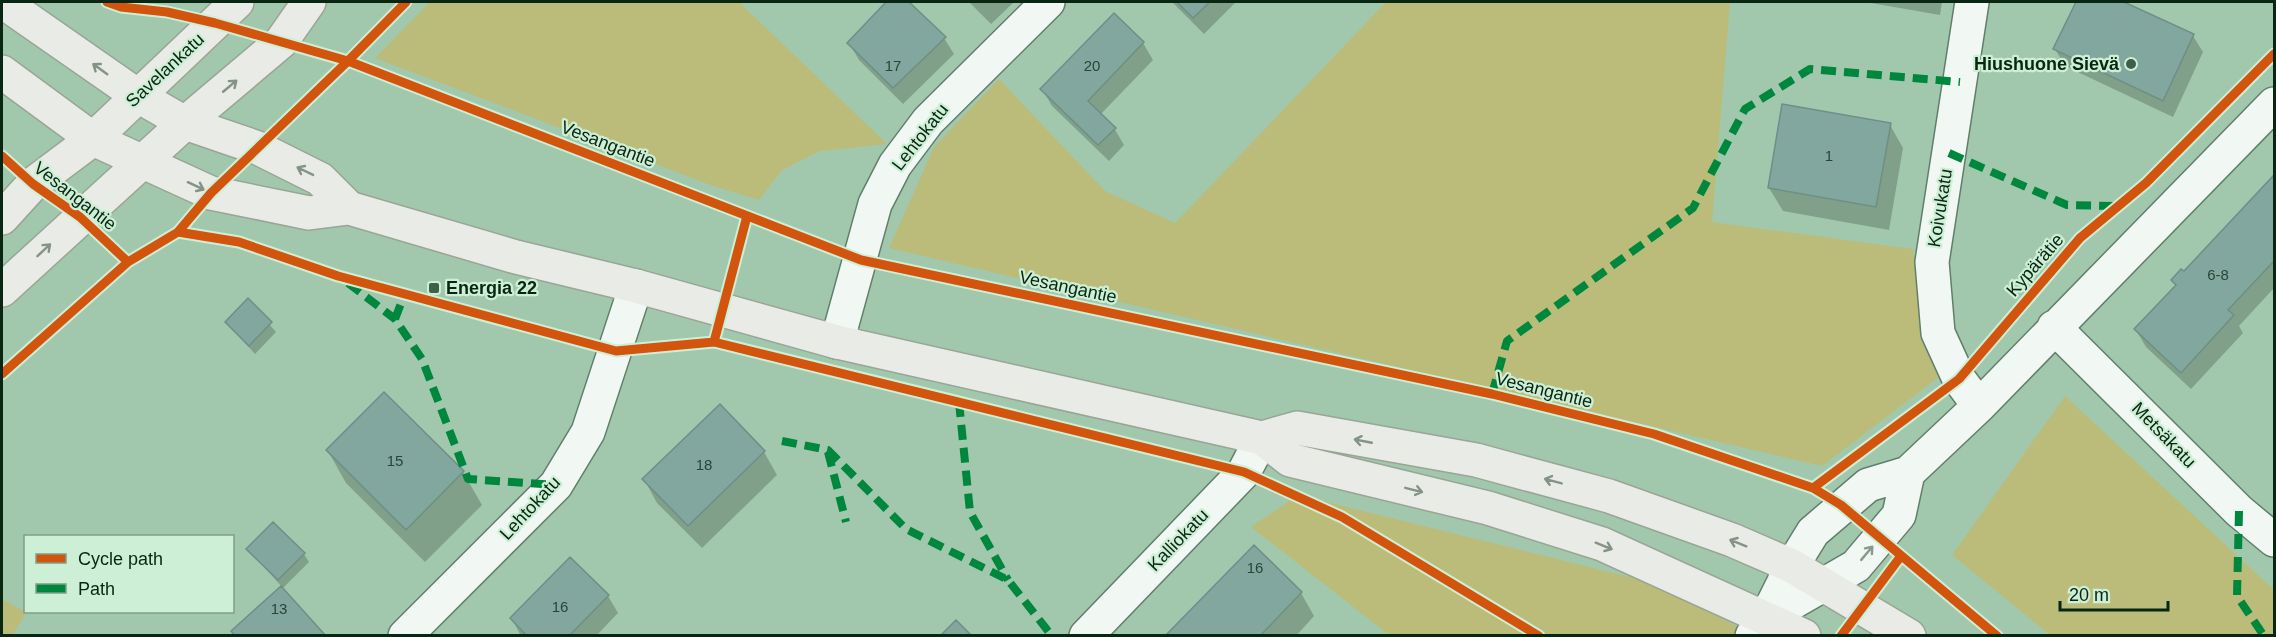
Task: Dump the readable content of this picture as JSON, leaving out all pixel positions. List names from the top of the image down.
{
  "streets": {
    "main road": ["Savelankatu"],
    "street": [
      "Lehtokatu",
      "Koivukatu",
      "Metsäkatu",
      "Kalliokatu"
    ],
    "cycle path": ["Vesangantie", "Kypärätie"]
  },
  "places": {
    "other": ["Hiushuone Sievä"],
    "transit": ["Energia 22"]
  },
  "house_numbers": [
    "17",
    "20",
    "1",
    "6-8",
    "15",
    "18",
    "16",
    "16",
    "13"
  ],
  "legend": ["Cycle path", "Path"],
  "scale_bar": "20 m"
}
